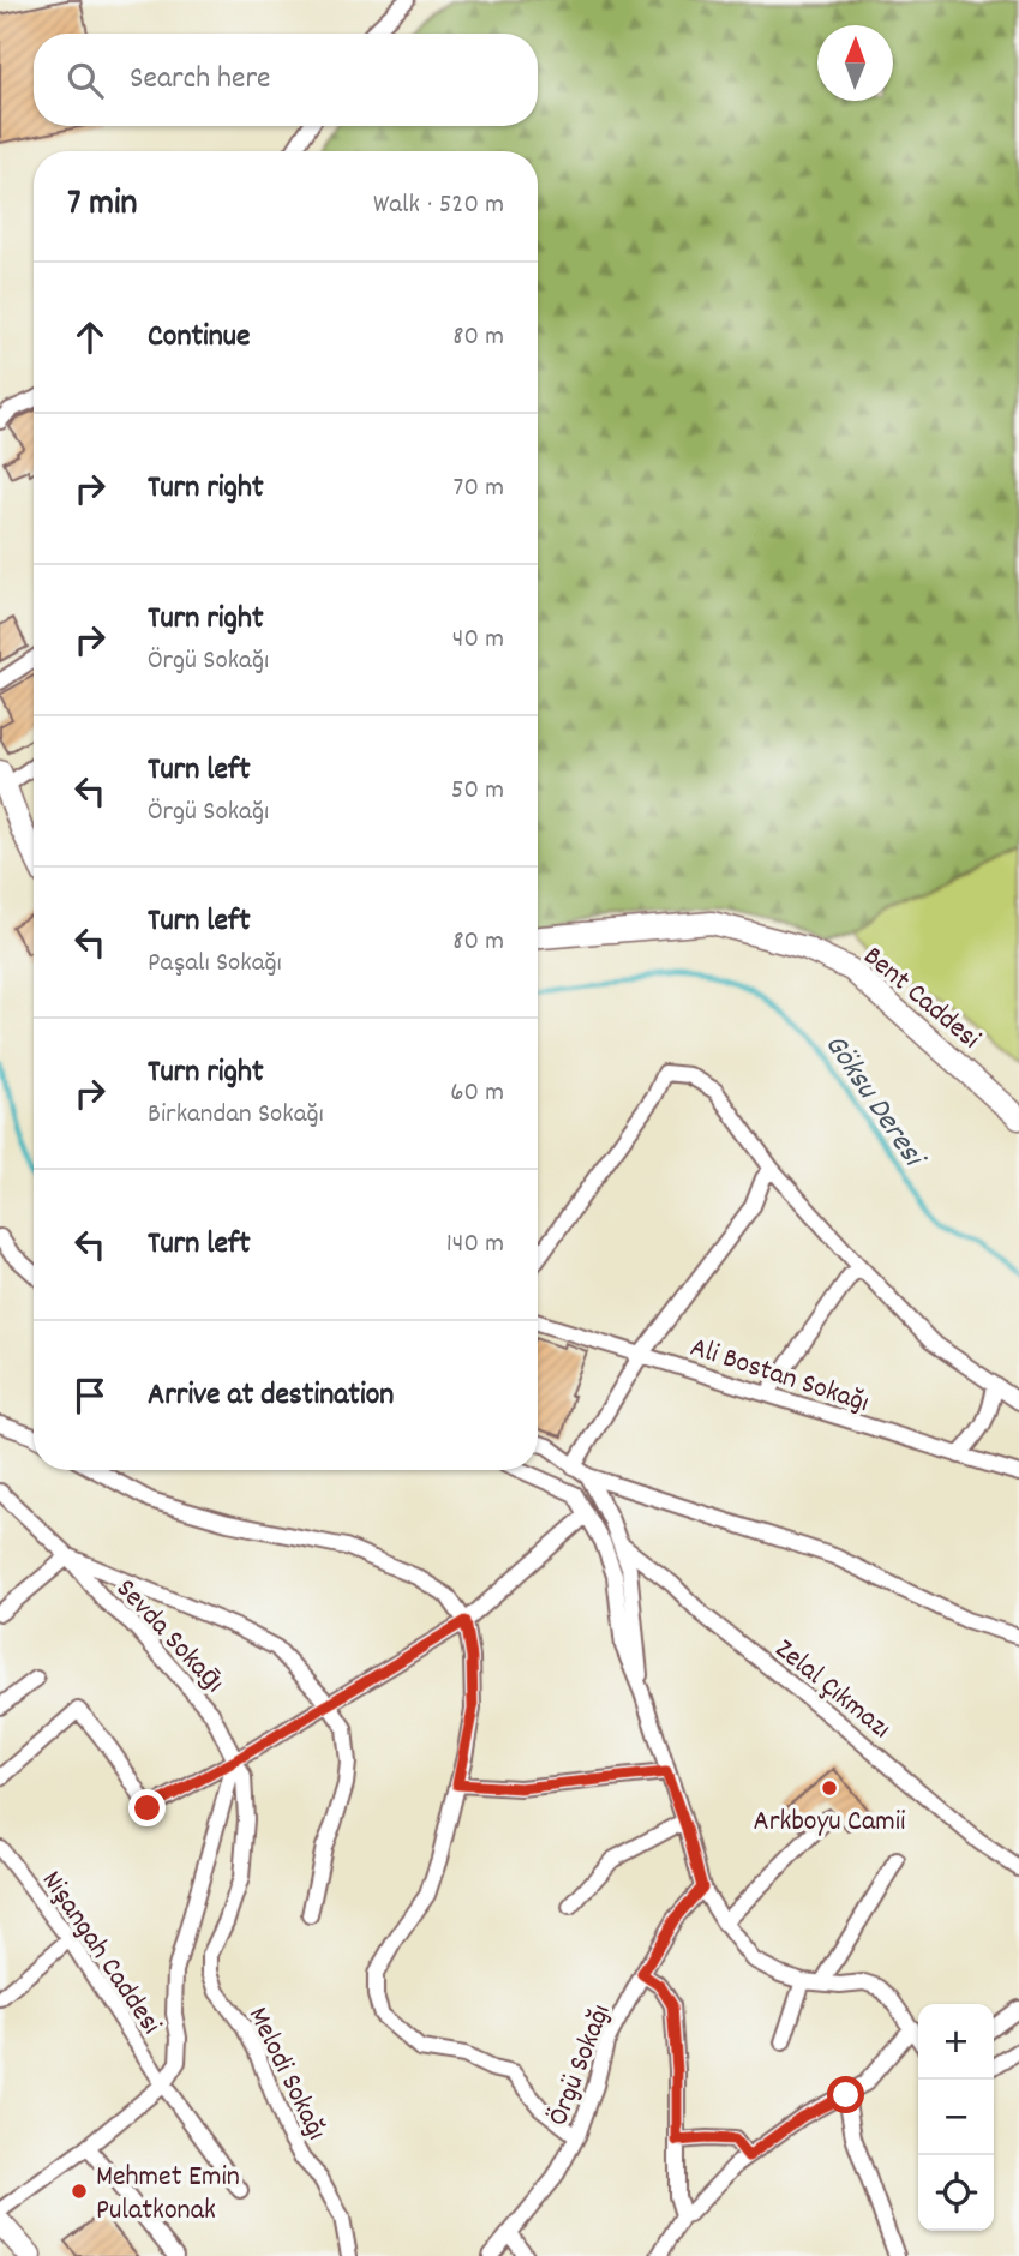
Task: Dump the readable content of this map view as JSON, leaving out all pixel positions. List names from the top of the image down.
{
  "streets": {
    "street": [
      "Bent Caddesi",
      "Ali Bostan Sokağı",
      "Sevda Sokaḡı",
      "Zelal Çıkmazı",
      "Nişangah Caddesi",
      "Örgü Sokağı",
      "Melodi Sokağı"
    ]
  },
  "crossings": [
    ["Sevda Sokaḡı", "Melodi Sokağı"]
  ],
  "water": ["Göksu Deresi"],
  "places": ["Arkboyu Camii", "Mehmet Emin Pulatkonak"],
  "north": "top",
  "page": {
    "search": "Search here",
    "heading": ["7 min", "Walk · 520 m"],
    "list": [
      ["Continue", "80 m"],
      ["Turn right", "70 m"],
      ["Turn right", "Örgü Sokağı", "40 m"],
      ["Turn left", "Örgü Sokağı", "50 m"],
      ["Turn left", "Paşalı Sokağı", "80 m"],
      ["Turn right", "Birkandan Sokağı", "60 m"],
      ["Turn left", "140 m"],
      "Arrive at destination"
    ],
    "map_buttons": ["+", "−"]
  }
}
